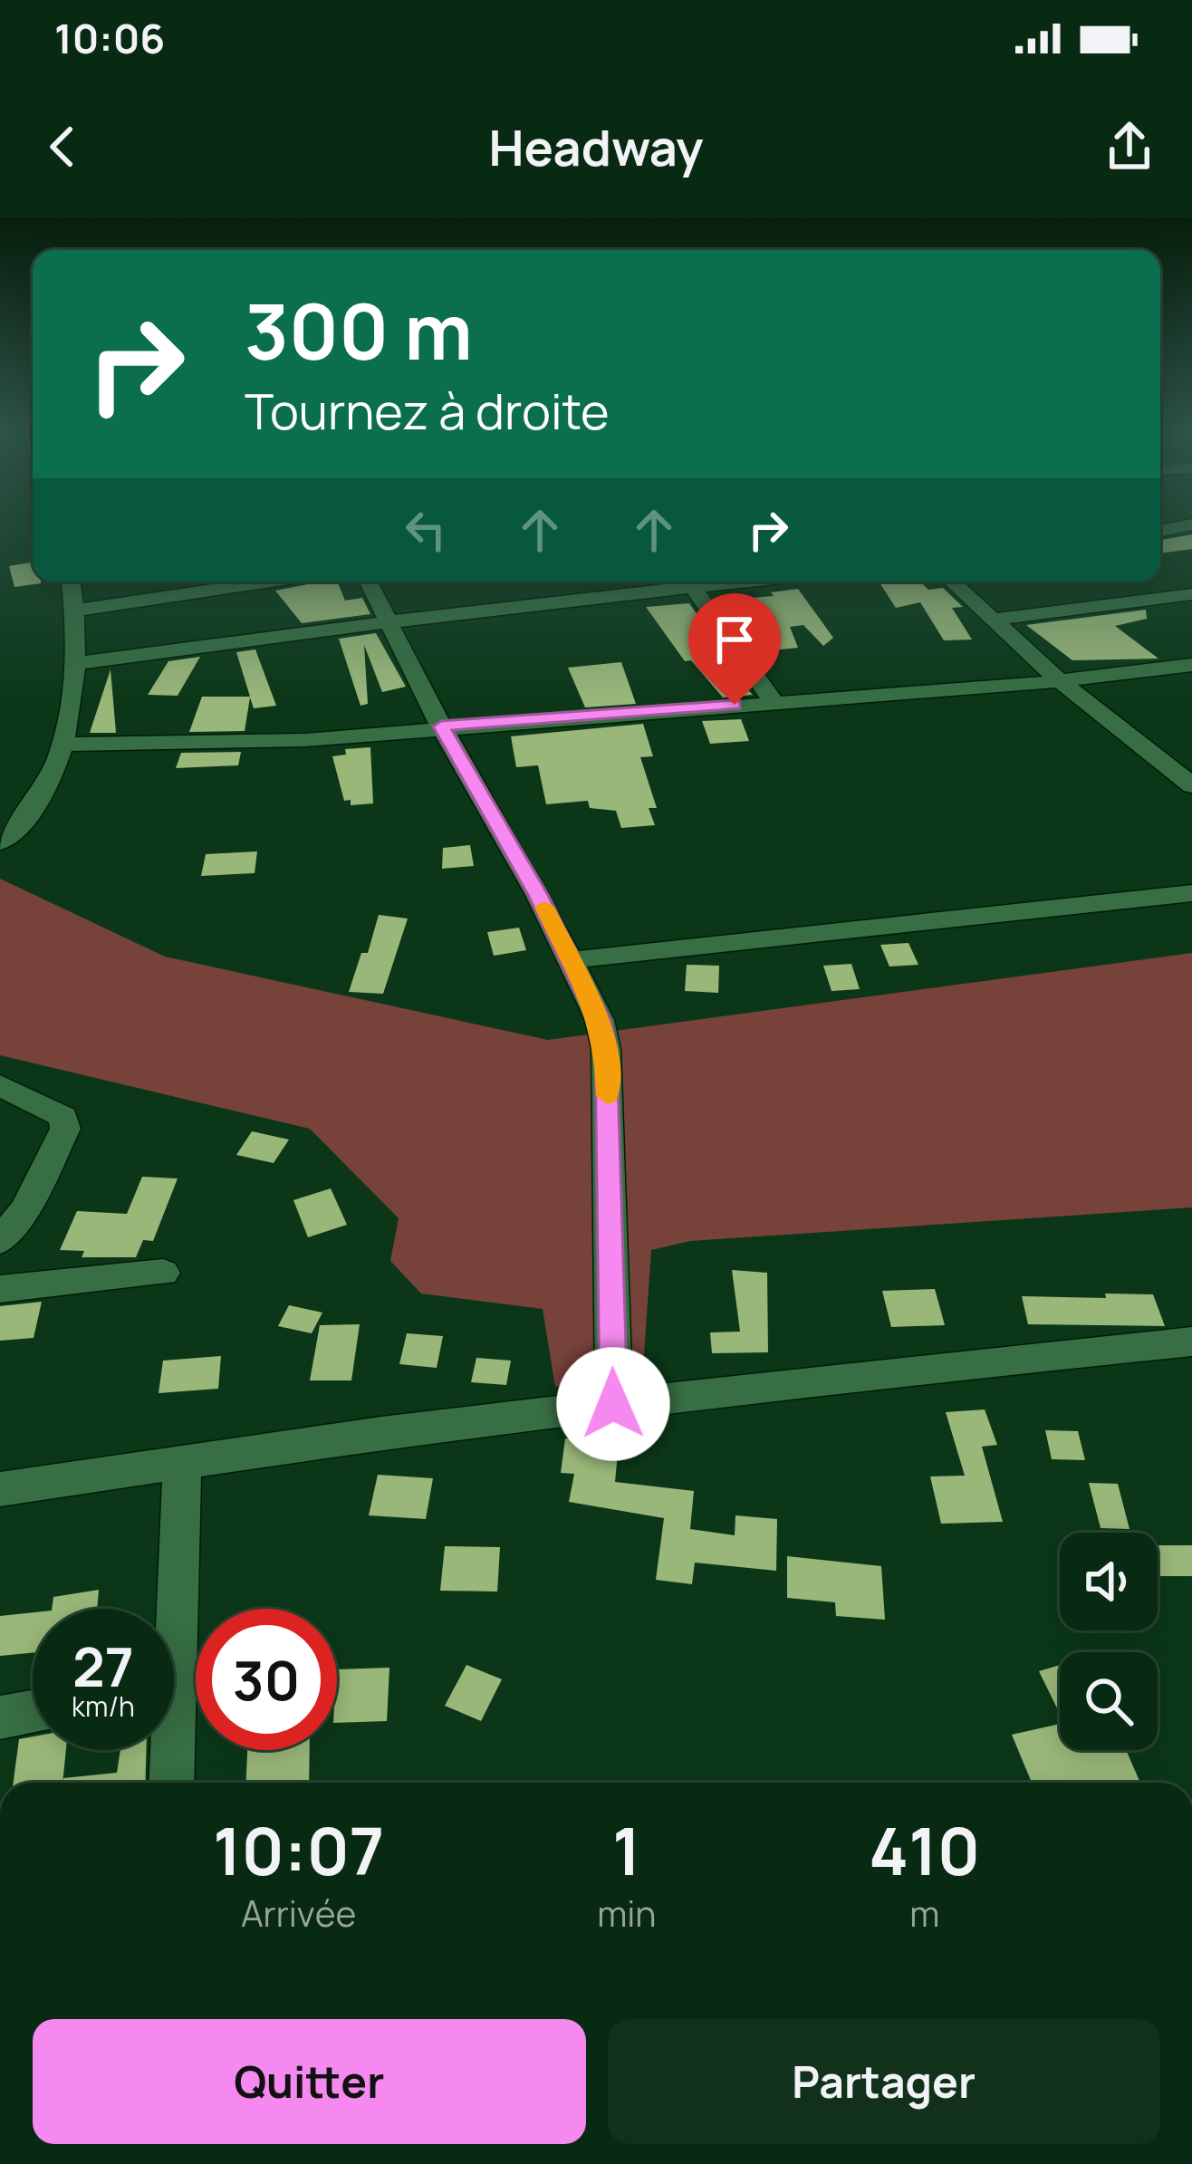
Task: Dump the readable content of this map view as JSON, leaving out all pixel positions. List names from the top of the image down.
{
  "page": {
    "status": "10:06",
    "header": "Headway",
    "turn": ["300 m", "Tournez à droite"],
    "speed": "27 km/h",
    "limit": "30",
    "eta": [
      "10:07",
      "Arrivée",
      "1",
      "min",
      "410",
      "m"
    ],
    "buttons": ["Quitter", "Partager"]
  }
}
